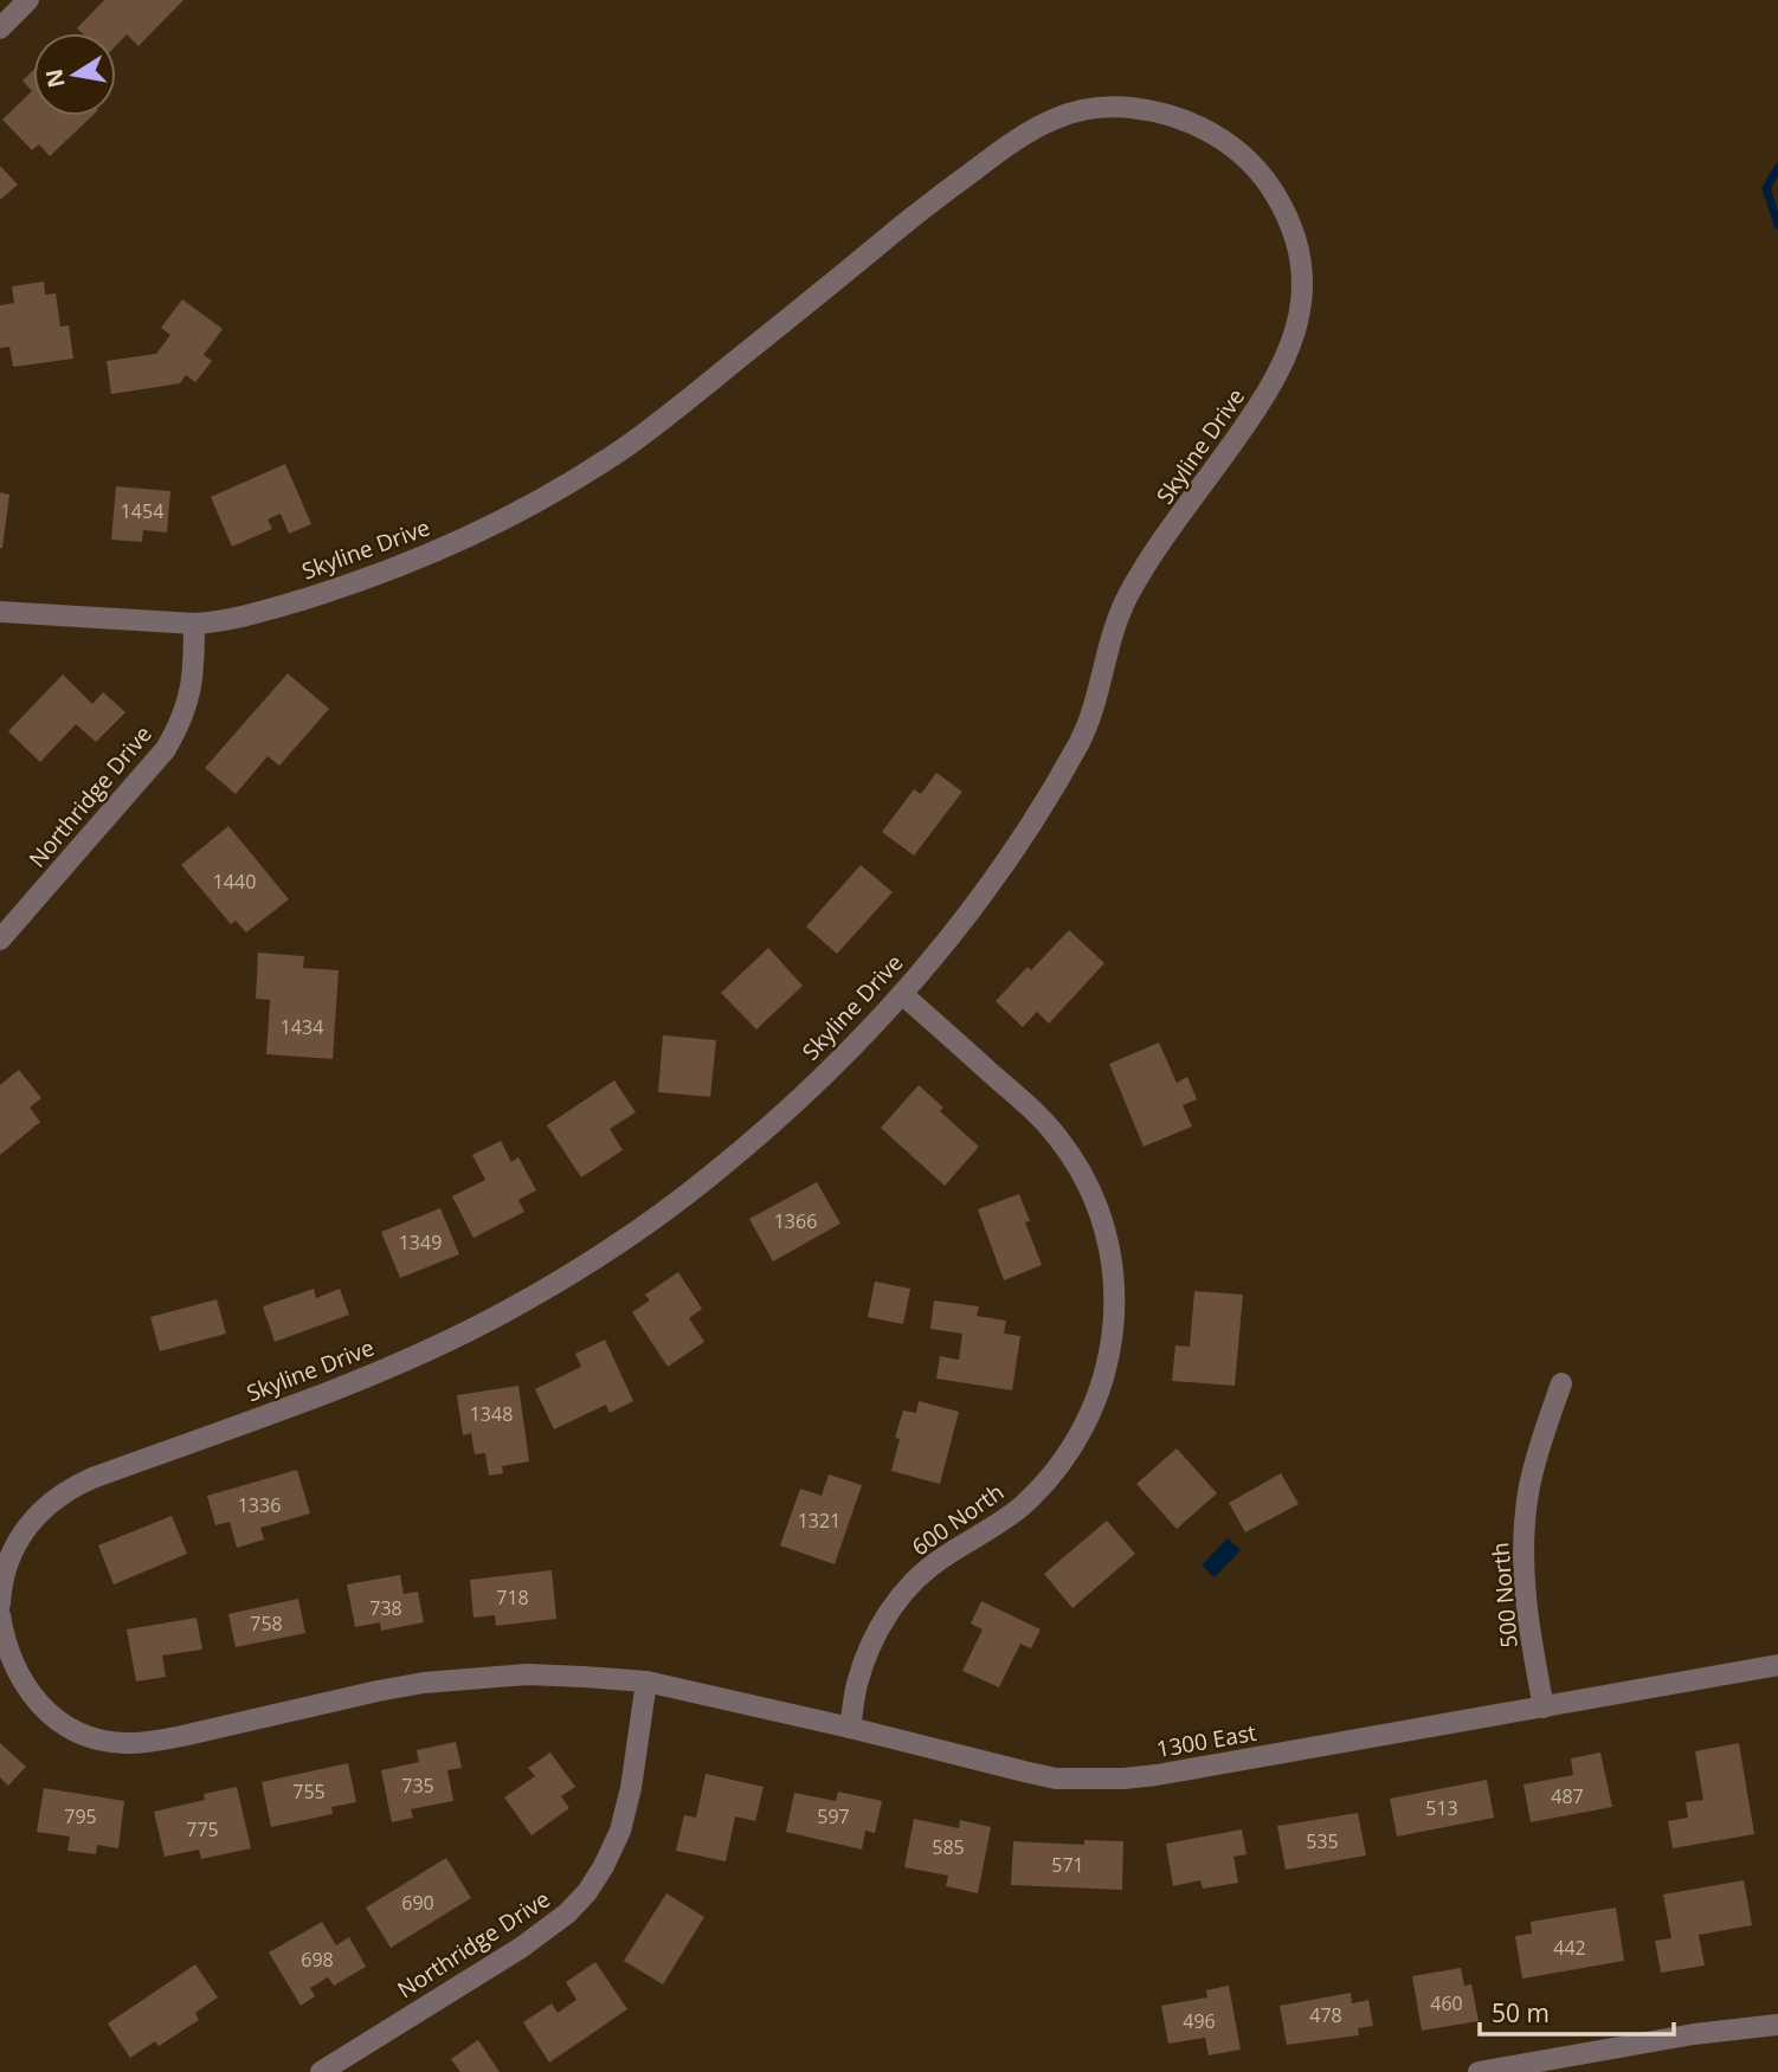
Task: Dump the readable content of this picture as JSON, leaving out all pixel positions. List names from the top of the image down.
{
  "streets": {
    "street": [
      "Skyline Drive",
      "Northridge Drive",
      "600 North",
      "500 North",
      "1300 East"
    ]
  },
  "crossings": [
    ["Skyline Drive", "Northridge Drive"],
    ["Skyline Drive", "600 North"],
    ["Northridge Drive", "1300 East"],
    ["600 North", "1300 East"],
    ["500 North", "1300 East"]
  ],
  "house_numbers": [
    "1454",
    "1440",
    "1434",
    "1366",
    "1349",
    "1348",
    "1336",
    "1321",
    "718",
    "738",
    "758",
    "735",
    "755",
    "487",
    "513",
    "795",
    "597",
    "775",
    "535",
    "585",
    "571",
    "690",
    "442",
    "698",
    "460",
    "478",
    "496"
  ],
  "scale_bar": "50 m",
  "north": "left"
}
